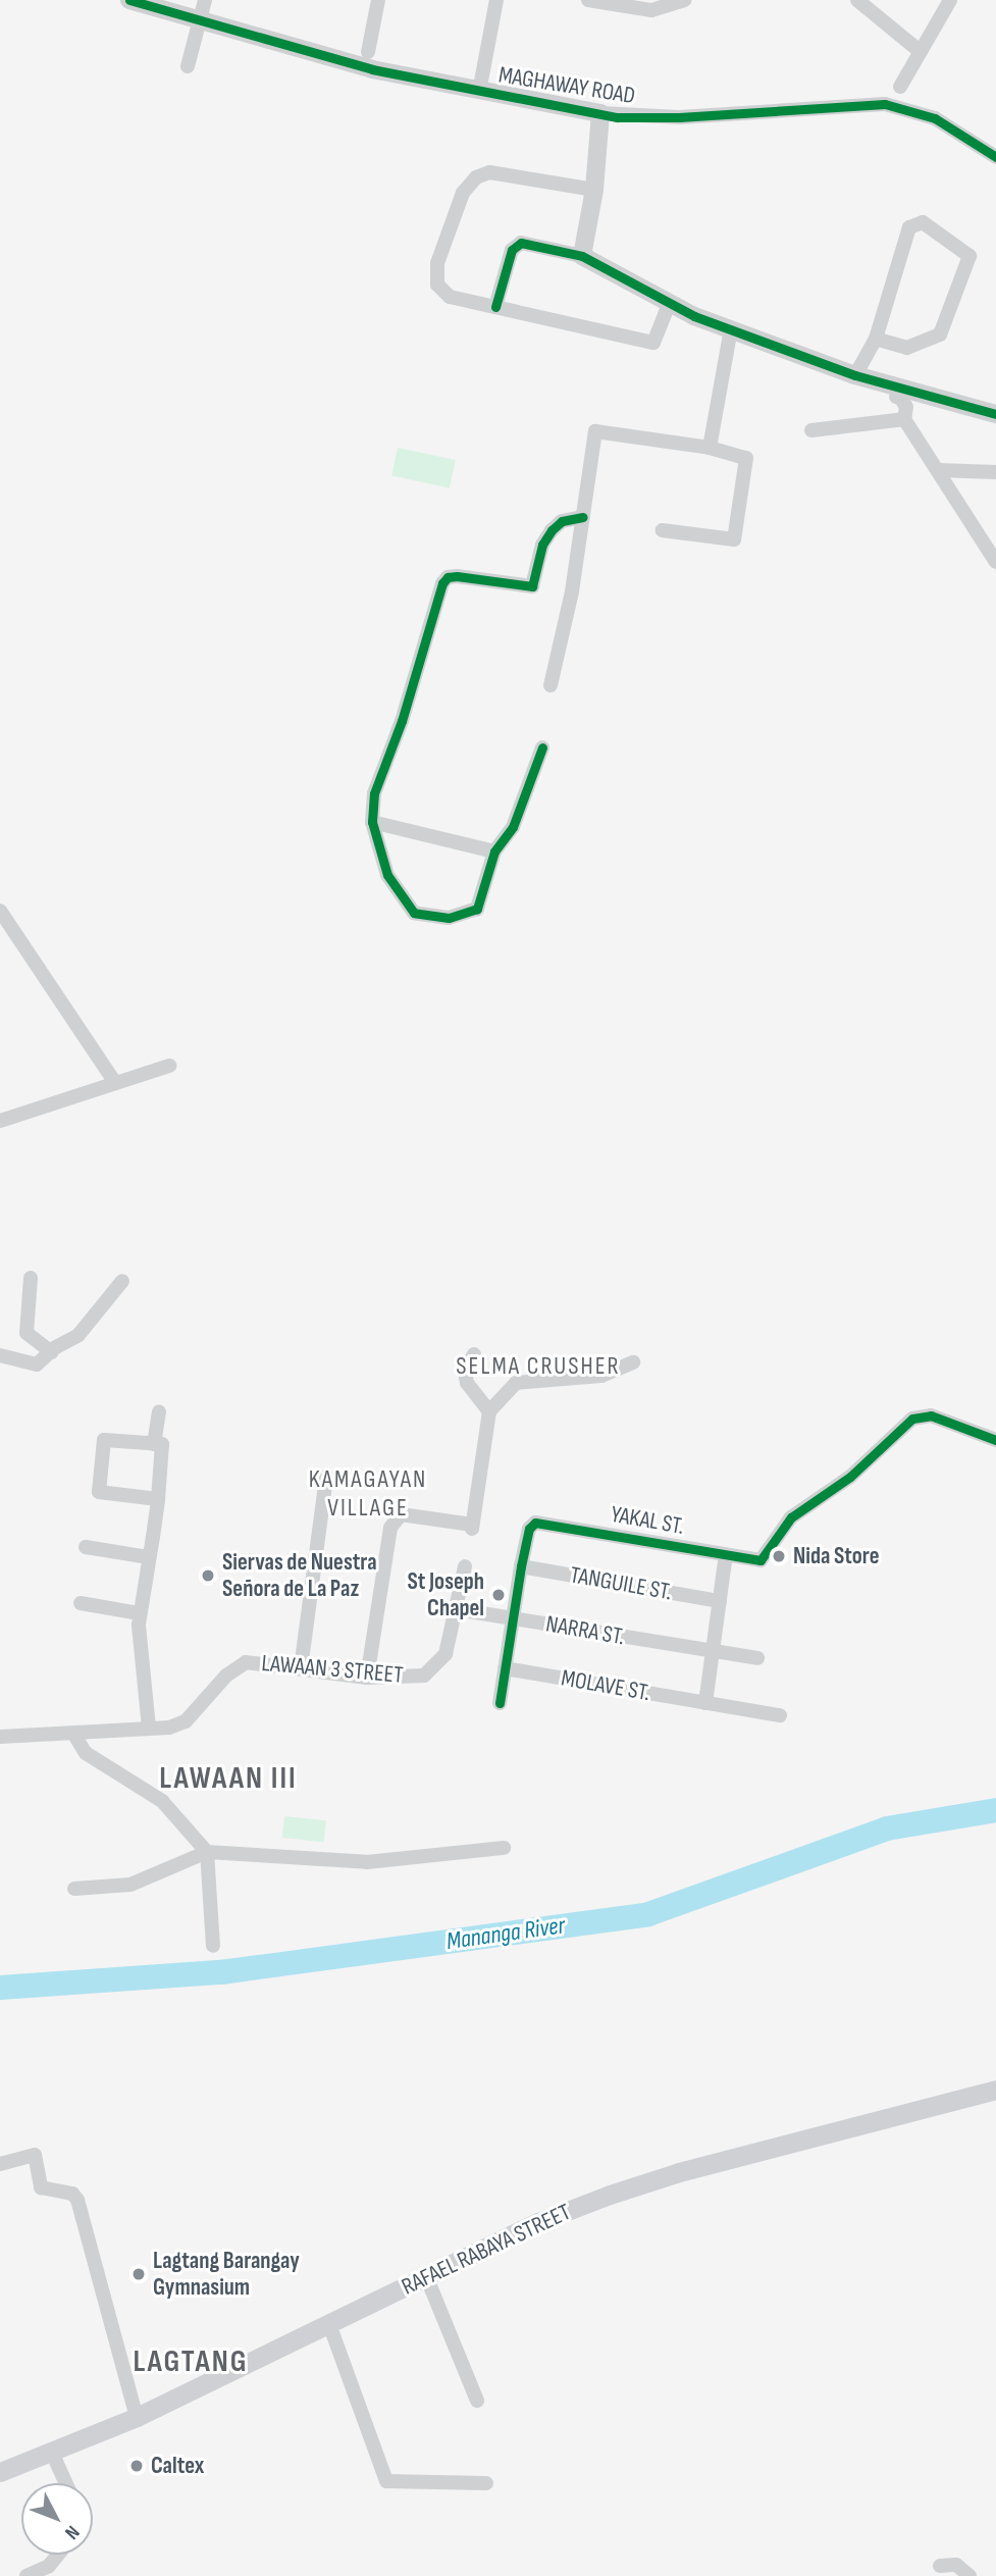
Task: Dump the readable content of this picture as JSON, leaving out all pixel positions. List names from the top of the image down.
{
  "streets": {
    "main road": ["RAFAEL RABAYA STREET"],
    "street": [
      "MAGHAWAY ROAD",
      "YAKAL ST.",
      "TANGUILE ST.",
      "NARRA ST.",
      "LAWAAN 3 STREET",
      "MOLAVE ST."
    ]
  },
  "crossings": [
    ["YAKAL ST.", "TANGUILE ST."],
    ["NARRA ST.", "LAWAAN 3 STREET"]
  ],
  "districts": [
    "SELMA CRUSHER",
    "KAMAGAYAN VILLAGE",
    "LAWAAN III",
    "LAGTANG"
  ],
  "water": ["Mananga River"],
  "places": [
    "Nida Store",
    "Siervas de Nuestra Señora de La Paz",
    "St Joseph Chapel",
    "Lagtang Barangay Gymnasium",
    "Caltex"
  ],
  "north": "bottom right"
}
